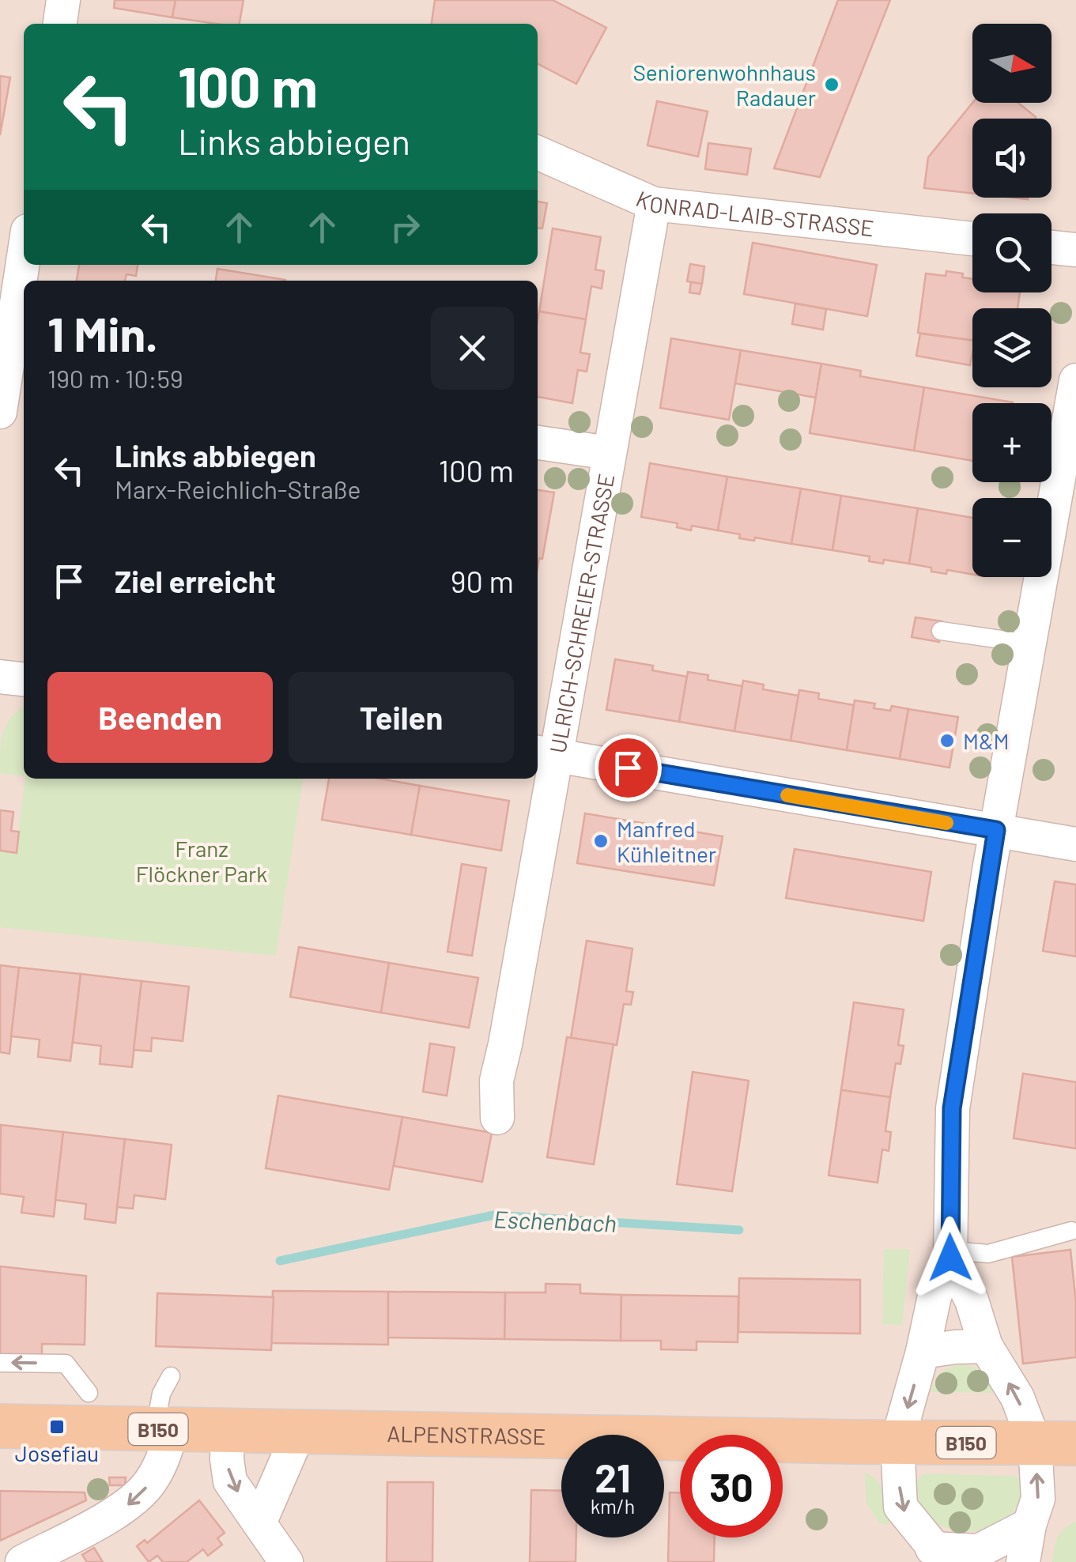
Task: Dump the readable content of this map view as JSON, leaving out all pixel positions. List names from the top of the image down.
{
  "streets": {
    "main road": ["B150", "ALPENSTRASSE"],
    "street": ["KONRAD-LAIB-STRASSE", "ULRICH-SCHREIER-STRASSE"]
  },
  "crossings": [
    ["KONRAD-LAIB-STRASSE", "ULRICH-SCHREIER-STRASSE"]
  ],
  "water": ["Eschenbach"],
  "parks": ["Franz Flöckner Park"],
  "places": {
    "other": ["Seniorenwohnhaus Radauer", "M&M", "Manfred Kühleitner"],
    "transit": ["Josefiau"]
  },
  "north": "right",
  "page": {
    "map_buttons": ["+", "−"],
    "turn": ["100 m", "Links abbiegen"],
    "heading": ["1 Min.", "190 m · 10:59"],
    "list": [
      {
        "name": "Links abbiegen",
        "note": "Marx-Reichlich-Straße",
        "value": "100 m"
      },
      {
        "name": "Ziel erreicht",
        "value": "90 m"
      }
    ],
    "buttons": ["Beenden", "Teilen"],
    "speed": "21 km/h",
    "limit": "30"
  }
}
